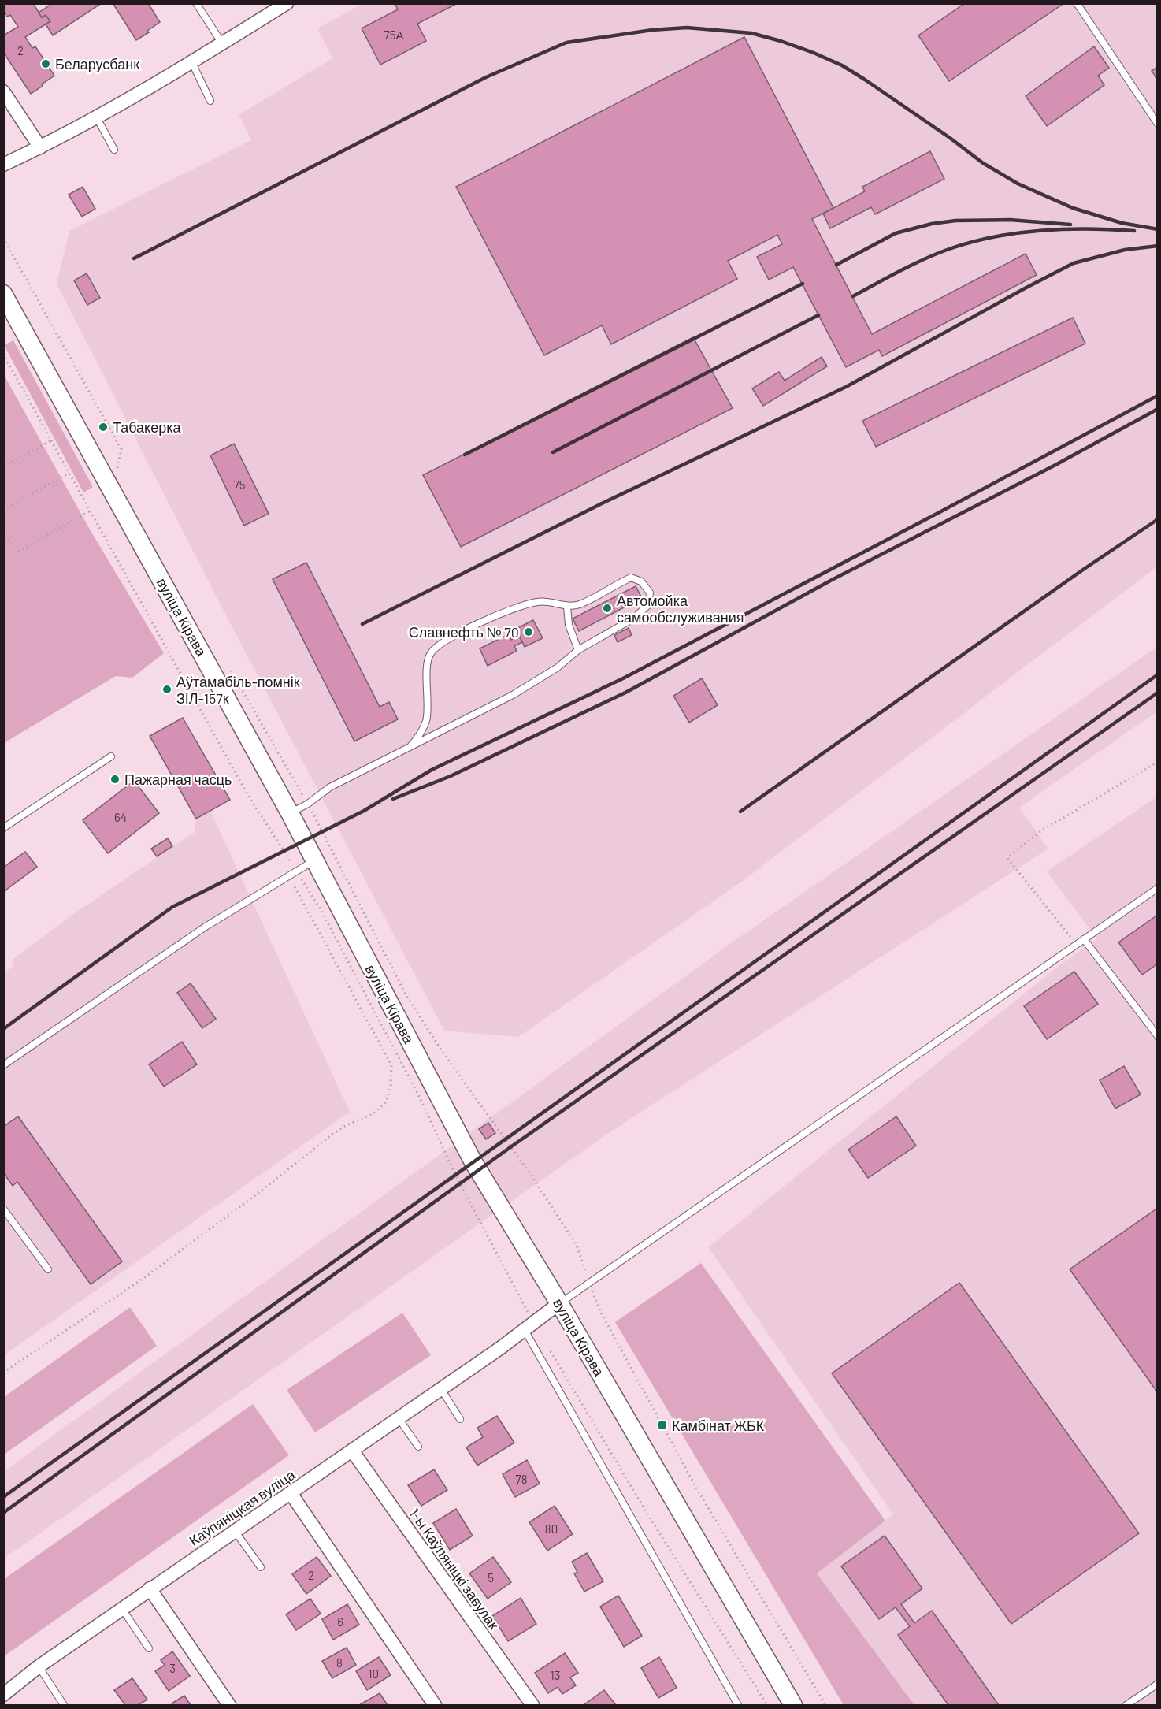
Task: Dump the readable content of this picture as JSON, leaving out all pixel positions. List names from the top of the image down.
{
  "streets": {
    "main road": ["вуліца Кірава"],
    "street": ["Каўпяніцкая вуліца", "1-ы Каўпяніцкі завулак"]
  },
  "crossings": [
    ["вуліца Кірава", "Каўпяніцкая вуліца"],
    ["Каўпяніцкая вуліца", "1-ы Каўпяніцкі завулак"]
  ],
  "places": {
    "other": [
      "Беларусбанк",
      "Табакерка",
      "Автомойка самообслуживания",
      "Славнефть № 70",
      "Аўтамабіль-помнік ЗІЛ-157к",
      "Пажарная часць"
    ],
    "transit": ["Камбінат ЖБК"]
  },
  "house_numbers": [
    "75А",
    "2",
    "75",
    "64",
    "78",
    "80",
    "2",
    "5",
    "6",
    "8",
    "3",
    "10",
    "13"
  ]
}
